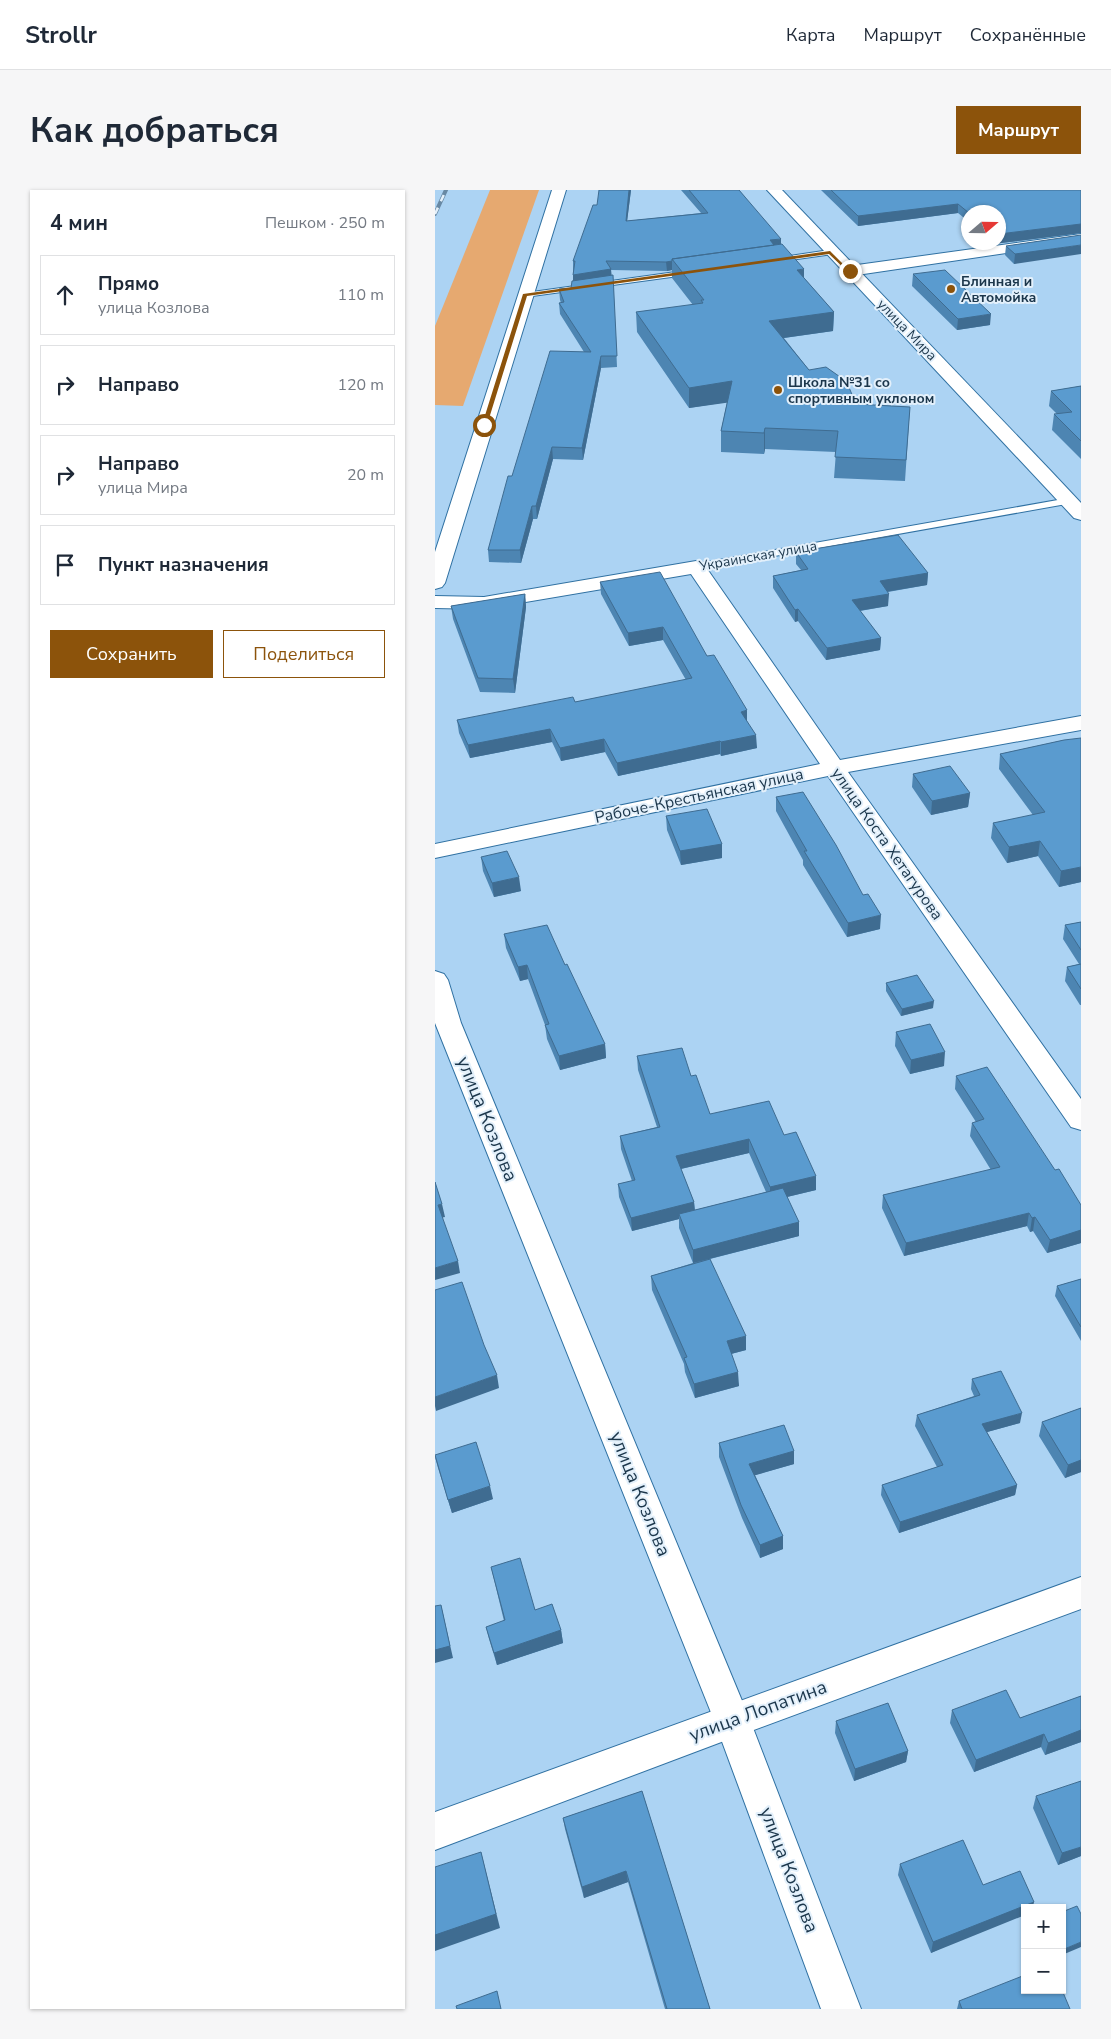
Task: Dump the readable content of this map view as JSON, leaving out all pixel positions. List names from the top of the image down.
{
  "streets": {
    "street": [
      "улица Мира",
      "Украинская улица",
      "Рабоче-Крестьянская улица",
      "улица Коста Хетагурова",
      "улица Козлова",
      "улица Лопатина"
    ]
  },
  "crossings": [
    ["улица Мира", "Украинская улица"],
    ["Украинская улица", "улица Коста Хетагурова"],
    ["Рабоче-Крестьянская улица", "улица Коста Хетагурова"],
    ["улица Козлова", "улица Лопатина"]
  ],
  "places": ["Блинная и Автомойка", "Школа №31 со спортивным уклоном"],
  "north": "right",
  "page": {
    "header": "Strollr",
    "nav": ["Карта", "Маршрут", "Сохранённые"],
    "buttons": [
      "Маршрут",
      ["Сохранить", "Поделиться"]
    ],
    "title": "Как добраться",
    "heading": ["4 мин", "Пешком · 250 m"],
    "list": [
      ["Прямо", "улица Козлова", "110 m"],
      ["Направо", "120 m"],
      ["Направо", "улица Мира", "20 m"],
      "Пункт назначения"
    ],
    "map_buttons": ["+", "−"]
  }
}
